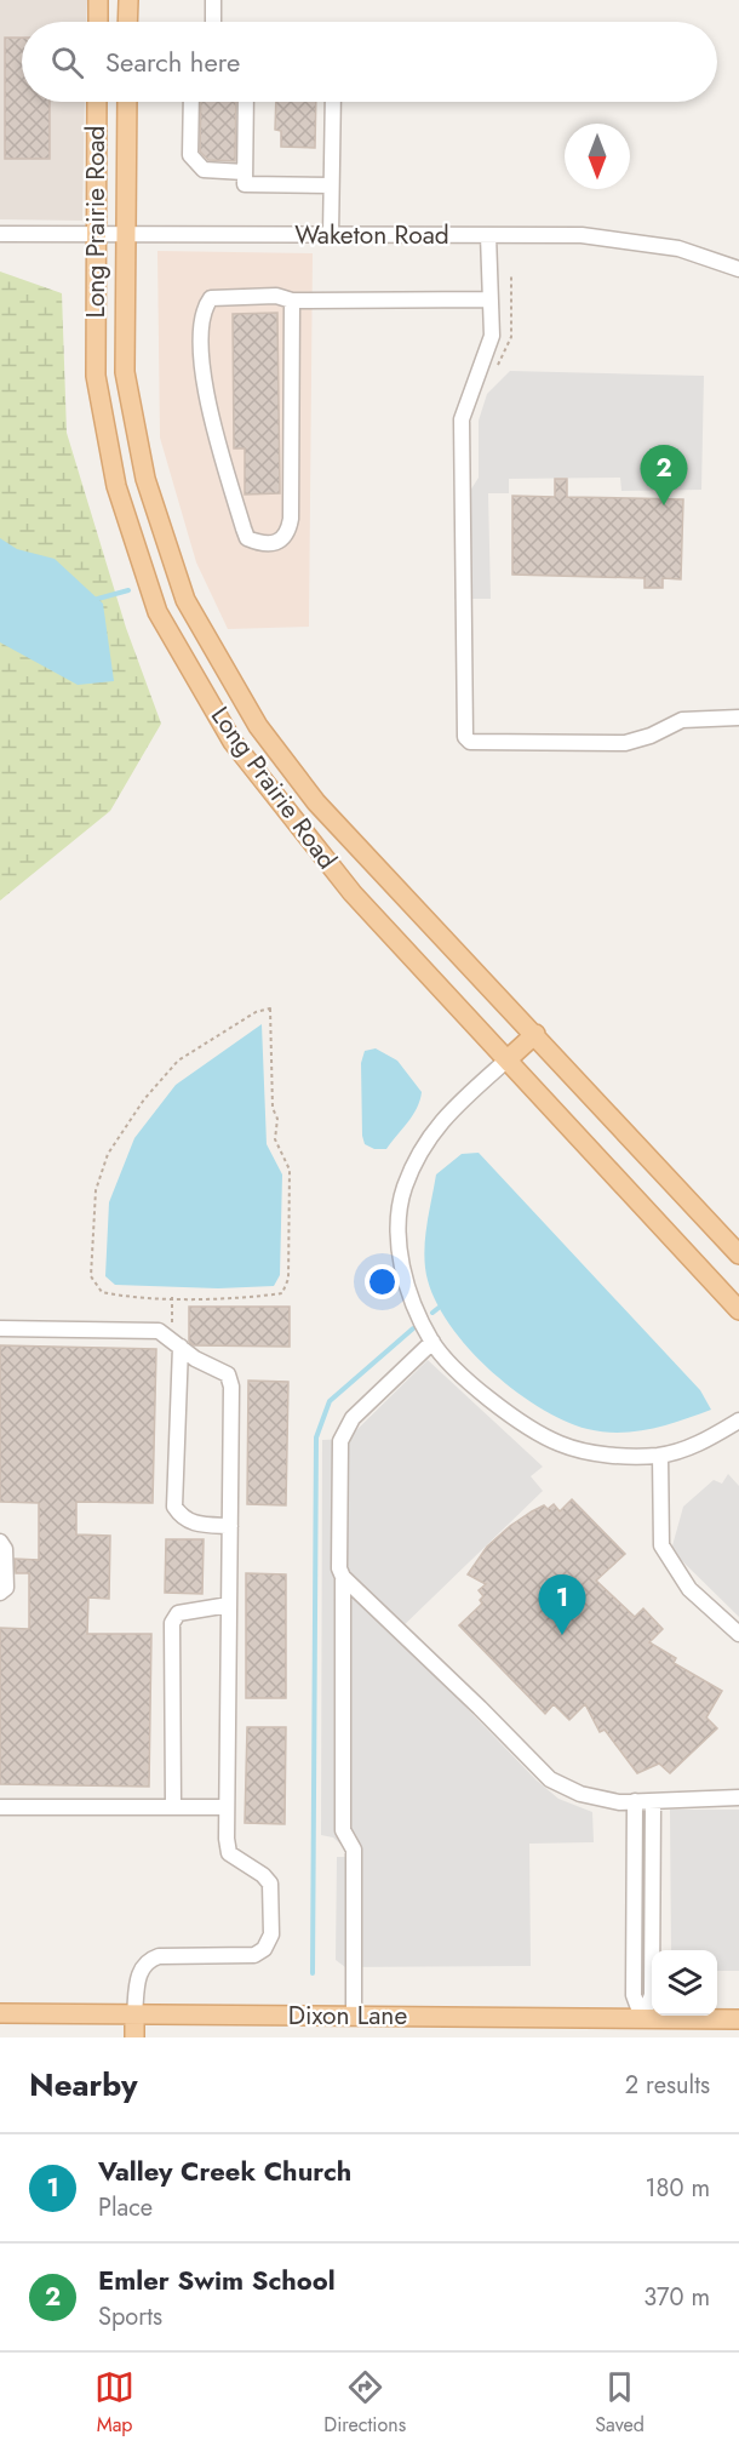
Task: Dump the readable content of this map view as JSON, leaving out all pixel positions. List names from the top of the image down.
{
  "streets": {
    "main road": ["Long Prairie Road", "Dixon Lane"],
    "street": ["Waketon Road"]
  },
  "crossings": [
    ["Long Prairie Road", "Waketon Road"]
  ],
  "north": "bottom",
  "page": {
    "search": "Search here",
    "pins": ["2", "1"],
    "heading": ["Nearby", "2 results"],
    "list": [
      {
        "mark": "1",
        "name": "Valley Creek Church",
        "note": "Place",
        "value": "180 m"
      },
      {
        "mark": "2",
        "name": "Emler Swim School",
        "note": "Sports",
        "value": "370 m"
      }
    ],
    "nav": ["Map", "Directions", "Saved"]
  }
}
